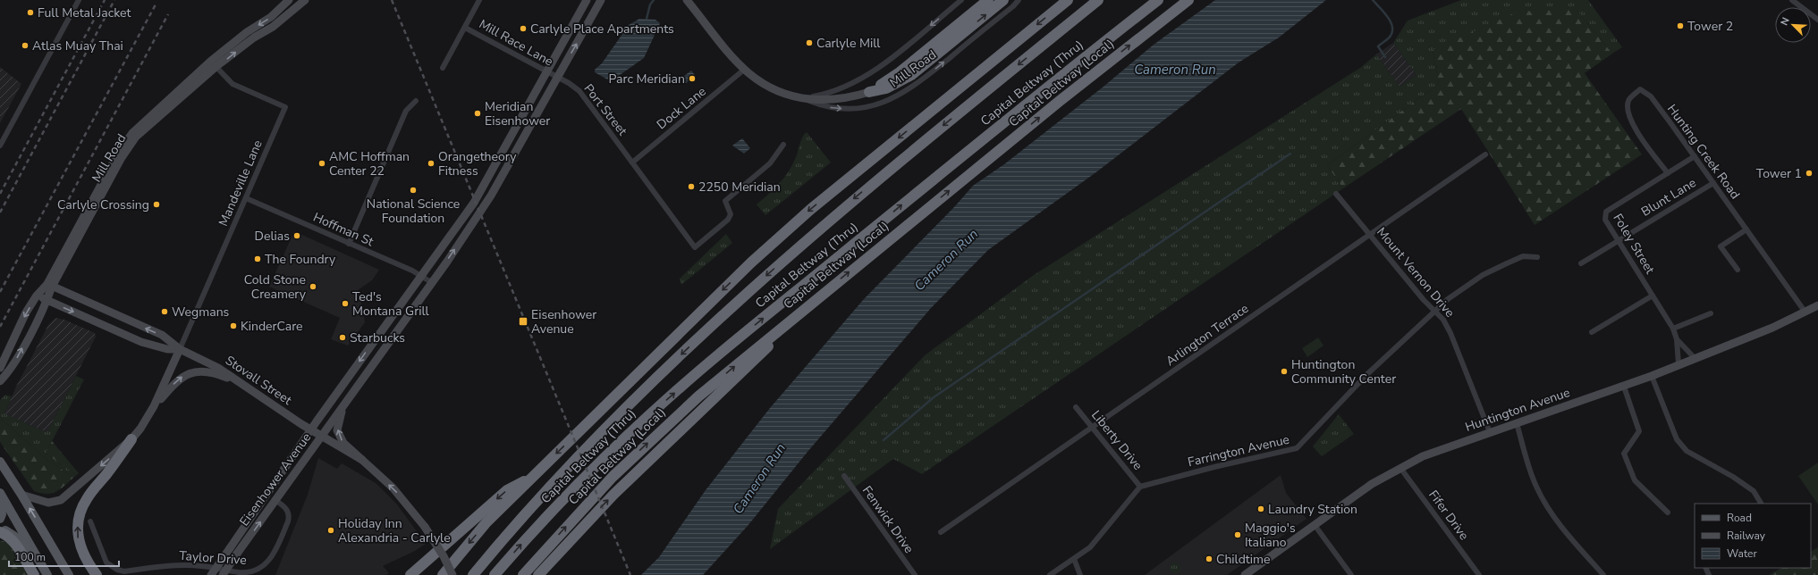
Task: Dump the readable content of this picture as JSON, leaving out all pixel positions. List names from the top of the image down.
{
  "streets": {
    "highway": ["Capital Beltway (Thru)", "Capital Beltway (Local)"],
    "main road": [
      "Mill Road",
      "Stovall Street",
      "Huntington Avenue",
      "Eisenhower Avenue"
    ],
    "street": [
      "Mill Race Lane",
      "Dock Lane",
      "Port Street",
      "Hunting Creek Road",
      "Mandeville Lane",
      "Blunt Lane",
      "Hoffman St",
      "Foley Street",
      "Mount Vernon Drive",
      "Arlington Terrace",
      "Liberty Drive",
      "Farrington Avenue",
      "Fifer Drive",
      "Fenwick Drive",
      "Taylor Drive"
    ]
  },
  "crossings": [
    ["Mill Race Lane", "Port Street"],
    ["Mill Race Lane", "Eisenhower Avenue"],
    ["Mill Road", "Dock Lane"],
    ["Mill Road", "Mandeville Lane"],
    ["Mill Road", "Stovall Street"],
    ["Dock Lane", "Port Street"],
    ["Port Street", "Eisenhower Avenue"],
    ["Hunting Creek Road", "Blunt Lane"],
    ["Hunting Creek Road", "Foley Street"],
    ["Hunting Creek Road", "Huntington Avenue"],
    ["Mandeville Lane", "Hoffman St"],
    ["Mandeville Lane", "Stovall Street"],
    ["Blunt Lane", "Foley Street"],
    ["Hoffman St", "Eisenhower Avenue"],
    ["Foley Street", "Huntington Avenue"],
    ["Mount Vernon Drive", "Arlington Terrace"],
    ["Mount Vernon Drive", "Huntington Avenue"],
    ["Mount Vernon Drive", "Farrington Avenue"],
    ["Arlington Terrace", "Liberty Drive"],
    ["Stovall Street", "Eisenhower Avenue"],
    ["Huntington Avenue", "Fifer Drive"],
    ["Liberty Drive", "Farrington Avenue"],
    ["Eisenhower Avenue", "Taylor Drive"]
  ],
  "water": ["Cameron Run"],
  "places": {
    "other": [
      "Full Metal Jacket",
      "Tower 2",
      "Carlyle Place Apartments",
      "Carlyle Mill",
      "Atlas Muay Thai",
      "Parc Meridian",
      "Meridian Eisenhower",
      "AMC Hoffman Center 22",
      "Orangetheory Fitness",
      "Tower 1",
      "2250 Meridian",
      "National Science Foundation",
      "Carlyle Crossing",
      "Delias",
      "The Foundry",
      "Cold Stone Creamery",
      "Ted's Montana Grill",
      "Wegmans",
      "KinderCare",
      "Starbucks",
      "Huntington Community Center",
      "Laundry Station",
      "Holiday Inn Alexandria - Carlyle",
      "Maggio's Italiano",
      "Childtime"
    ],
    "transit": ["Eisenhower Avenue"]
  },
  "legend": ["Road", "Railway", "Water"],
  "scale_bar": "100 m",
  "north": "top left"
}
